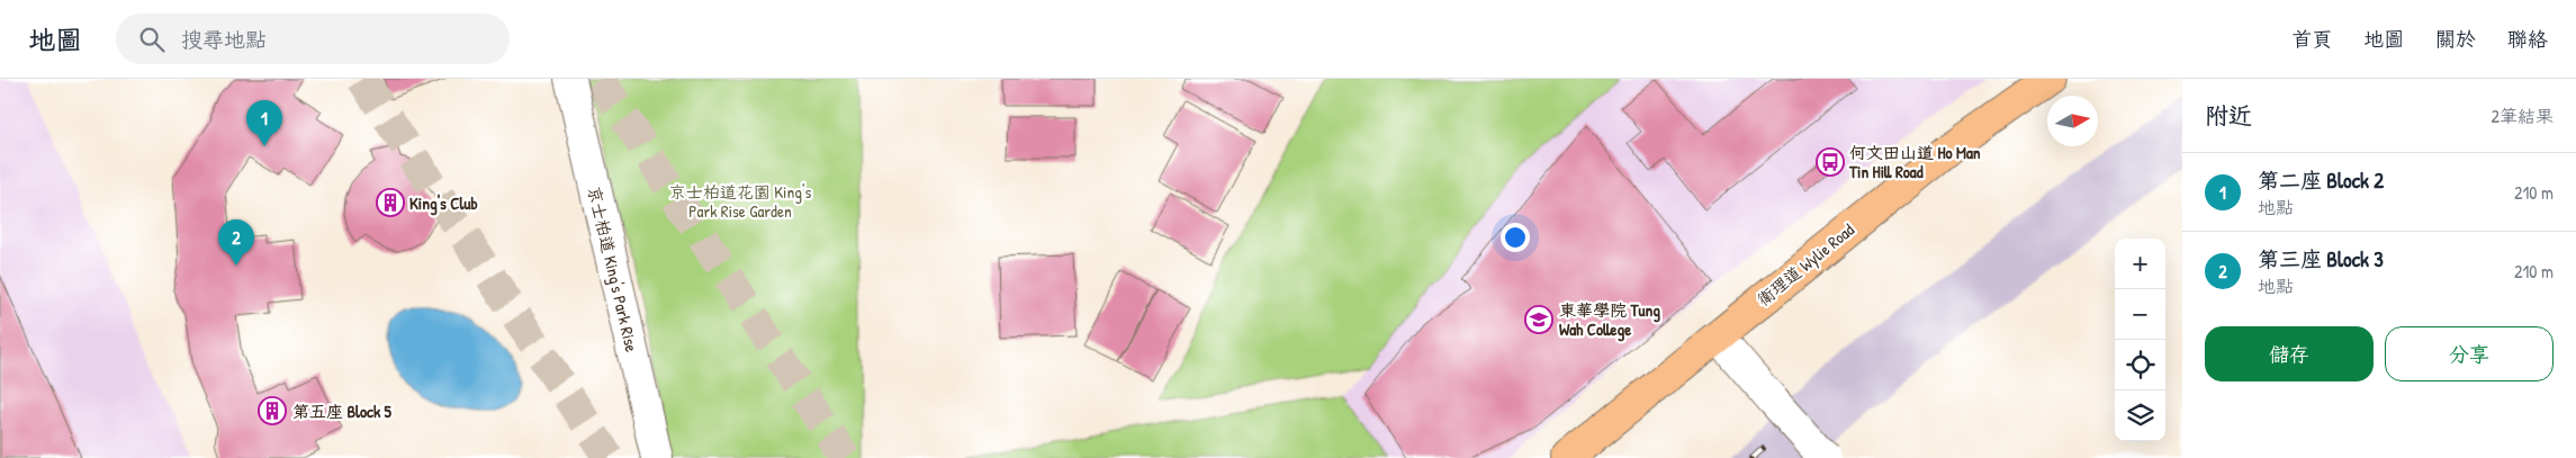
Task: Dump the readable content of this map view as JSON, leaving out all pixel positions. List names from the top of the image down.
{
  "streets": {
    "main road": ["衛理道 Wylie Road"],
    "street": ["京士柏道 King's Park Rise"]
  },
  "parks": ["京士柏道花園 King's Park Rise Garden"],
  "places": {
    "bus stop": ["何文田山道 Ho Man Tin Hill Road"],
    "building": ["King's Club", "第五座 Block 5"],
    "school or university": ["東華學院 Tung Wah College"]
  },
  "north": "right",
  "page": {
    "header": "地圖",
    "search": "搜尋地點",
    "nav": [
      "首頁",
      "地圖",
      "關於",
      "聯絡"
    ],
    "heading": ["附近", "2筆結果"],
    "pins": ["1", "2"],
    "list": [
      {
        "mark": "1",
        "name": "第二座 Block 2",
        "note": "地點",
        "value": "210 m"
      },
      {
        "mark": "2",
        "name": "第三座 Block 3",
        "note": "地點",
        "value": "210 m"
      }
    ],
    "map_buttons": ["+", "−"],
    "buttons": ["儲存", "分享"]
  }
}
